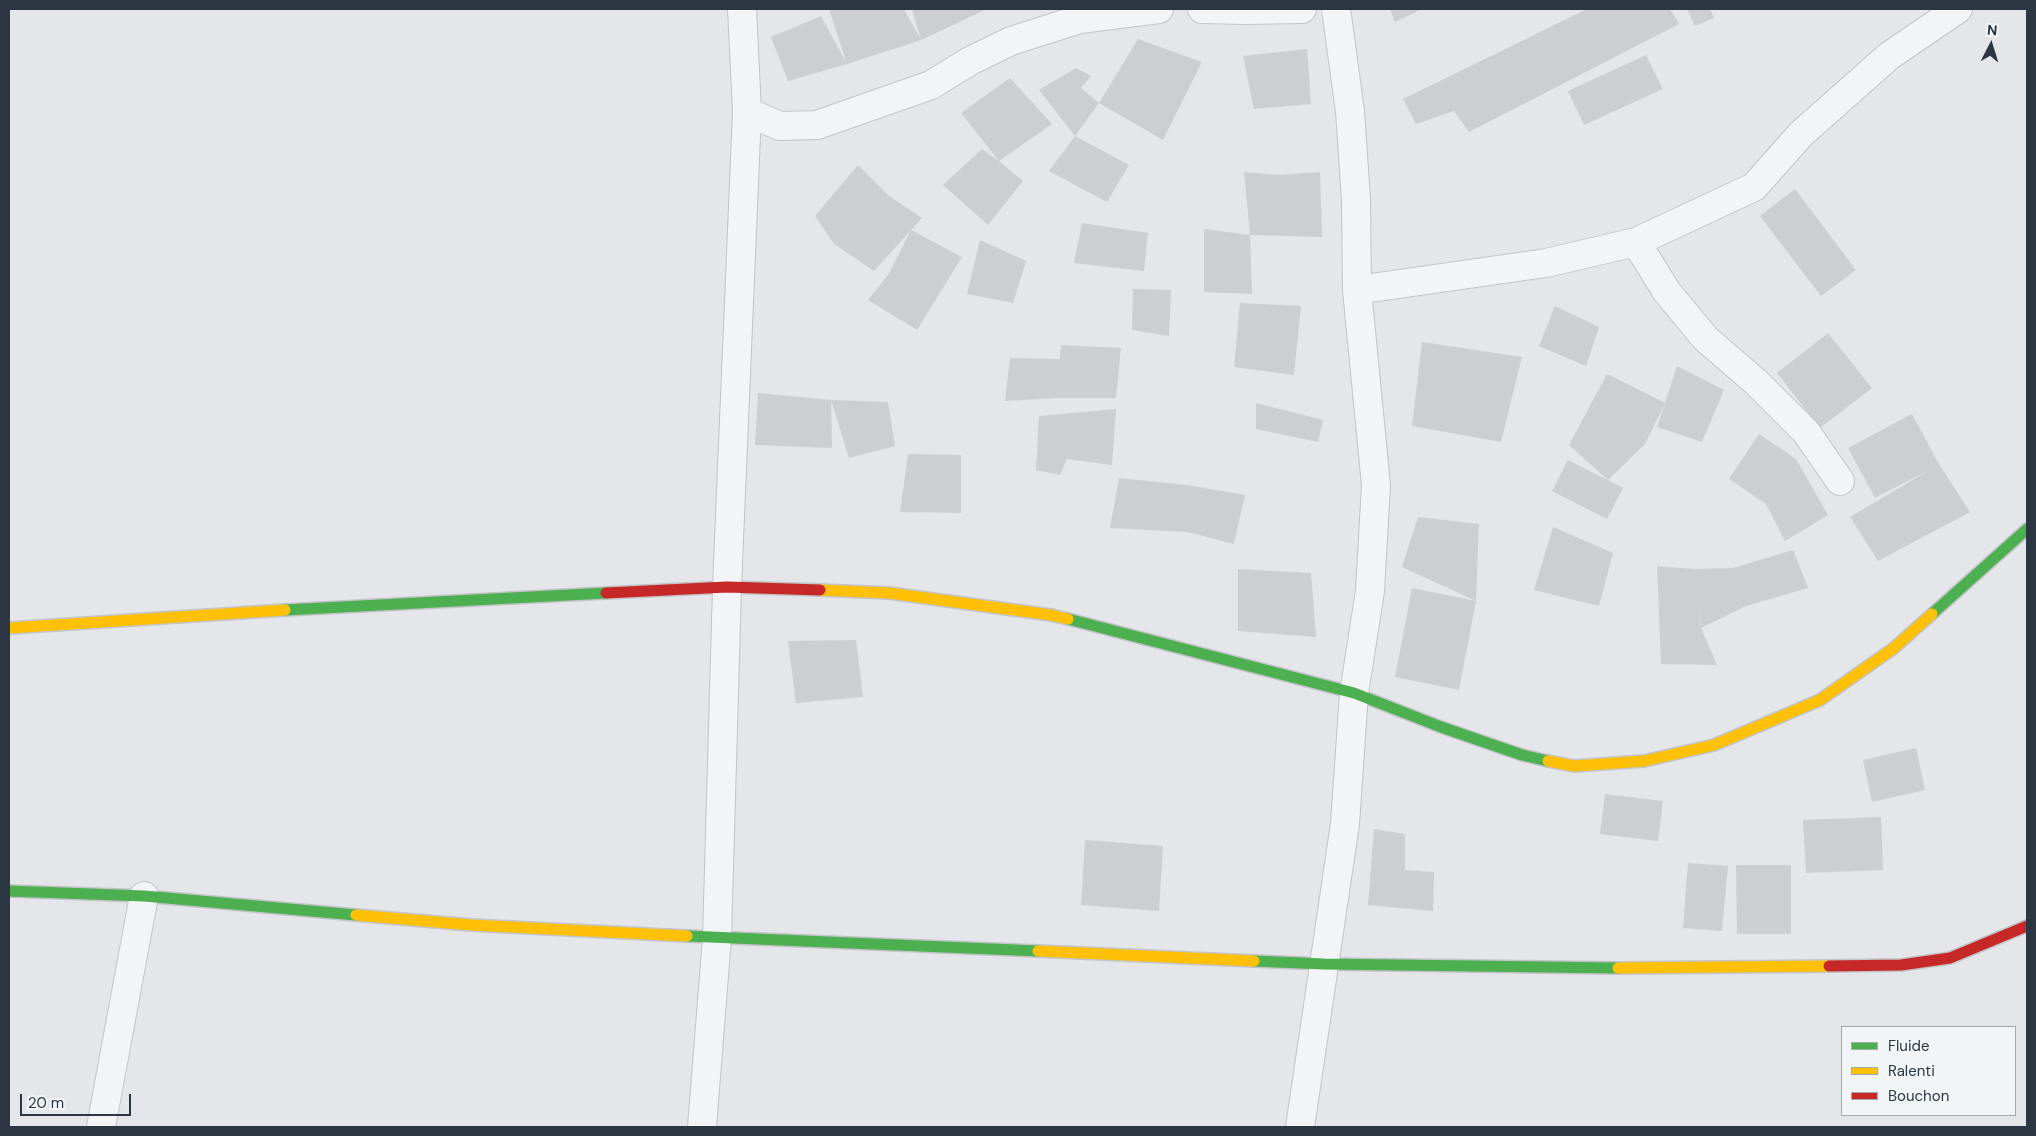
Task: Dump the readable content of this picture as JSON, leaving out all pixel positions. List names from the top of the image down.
{
  "legend": ["Fluide", "Ralenti", "Bouchon"],
  "scale_bar": "20 m",
  "north": "top"
}
